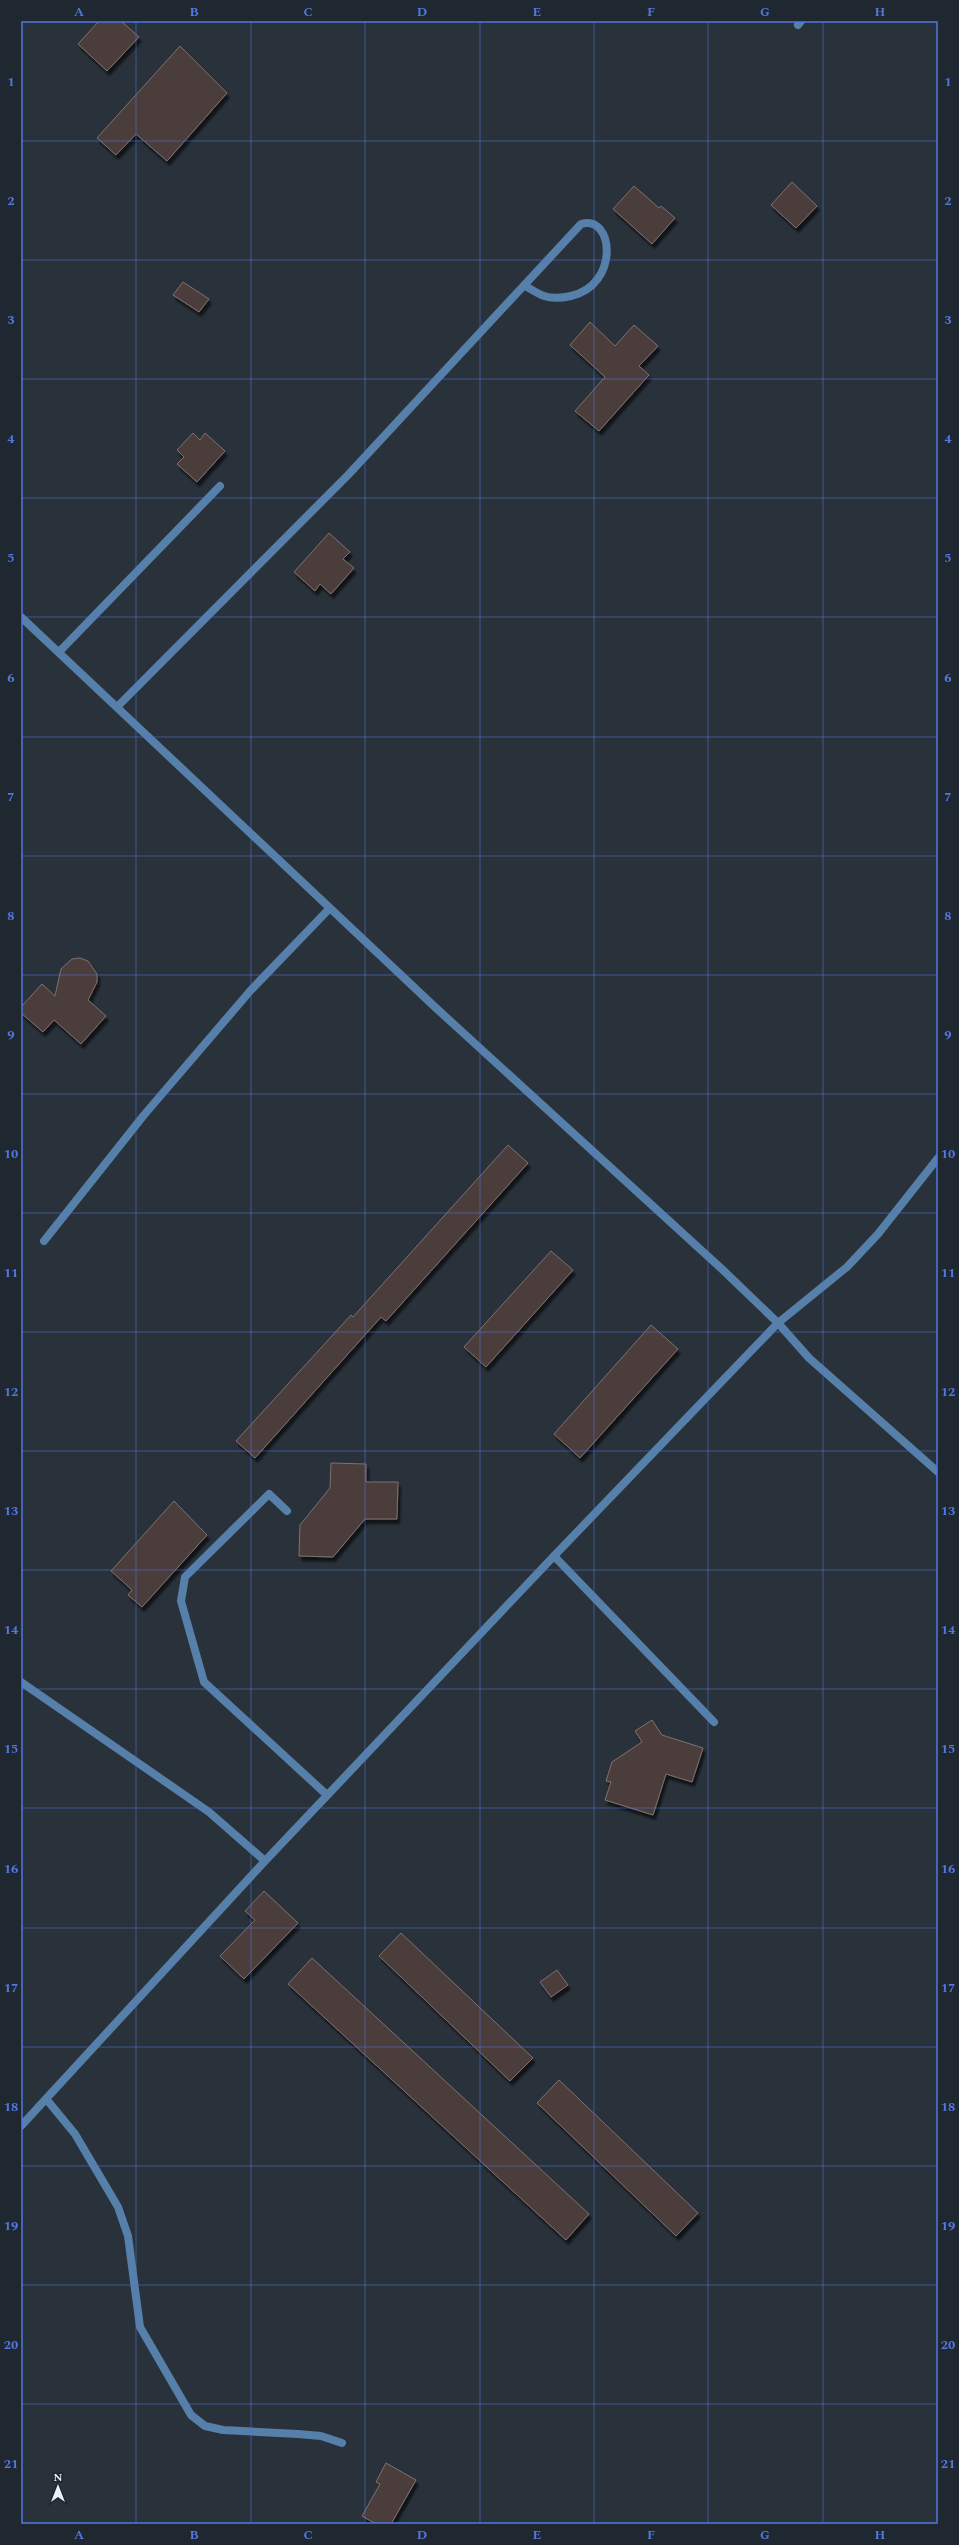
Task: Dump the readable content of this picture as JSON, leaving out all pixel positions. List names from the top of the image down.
{
  "north": "top",
  "grid": {
    "columns": [
      "A",
      "B",
      "C",
      "D",
      "E",
      "F",
      "G",
      "H"
    ],
    "rows": [
      "1",
      "2",
      "3",
      "4",
      "5",
      "6",
      "7",
      "8",
      "9",
      "10",
      "11",
      "12",
      "13",
      "14",
      "15",
      "16",
      "17",
      "18",
      "19",
      "20",
      "21"
    ]
  }
}
